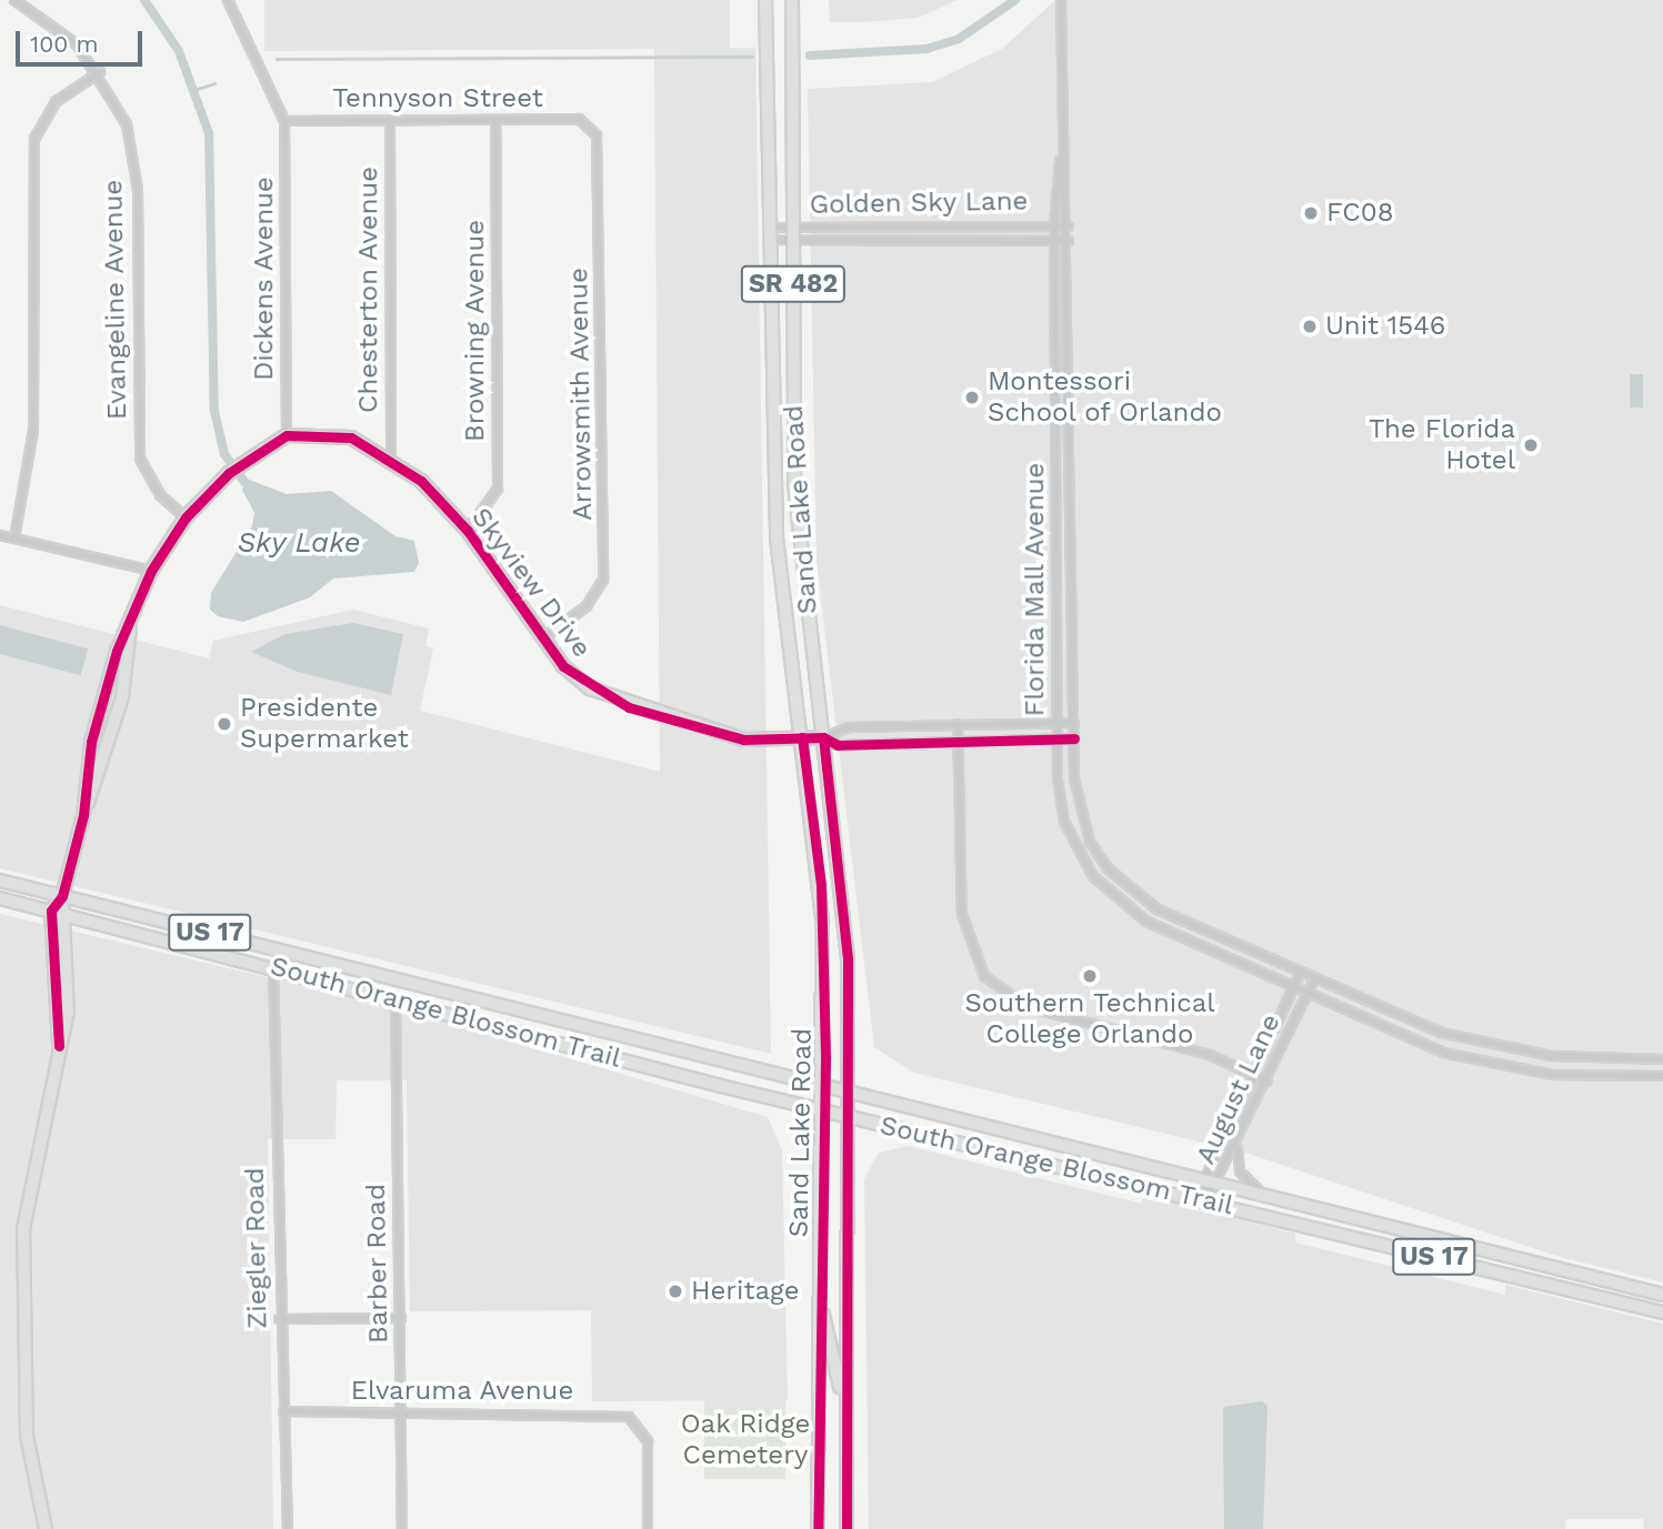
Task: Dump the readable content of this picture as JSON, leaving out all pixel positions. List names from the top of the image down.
{
  "streets": {
    "main road": [
      "SR 482",
      "Sand Lake Road",
      "US 17",
      "South Orange Blossom Trail"
    ],
    "street": [
      "Tennyson Street",
      "Golden Sky Lane",
      "Dickens Avenue",
      "Chesterton Avenue",
      "Evangeline Avenue",
      "Browning Avenue",
      "Arrowsmith Avenue",
      "Skyview Drive",
      "Florida Mall Avenue",
      "August Lane",
      "Ziegler Road",
      "Barber Road",
      "Elvaruma Avenue"
    ]
  },
  "crossings": [
    ["Tennyson Street", "Dickens Avenue"],
    ["Tennyson Street", "Chesterton Avenue"],
    ["Tennyson Street", "Browning Avenue"],
    ["Tennyson Street", "Arrowsmith Avenue"],
    ["Golden Sky Lane", "Sand Lake Road"],
    ["Golden Sky Lane", "Florida Mall Avenue"],
    ["Dickens Avenue", "Skyview Drive"],
    ["Chesterton Avenue", "Skyview Drive"],
    ["Browning Avenue", "Skyview Drive"],
    ["Arrowsmith Avenue", "Skyview Drive"],
    ["Sand Lake Road", "Skyview Drive"],
    ["Sand Lake Road", "South Orange Blossom Trail"],
    ["Florida Mall Avenue", "August Lane"],
    ["South Orange Blossom Trail", "August Lane"],
    ["South Orange Blossom Trail", "Ziegler Road"],
    ["South Orange Blossom Trail", "Barber Road"],
    ["Ziegler Road", "Elvaruma Avenue"],
    ["Barber Road", "Elvaruma Avenue"]
  ],
  "water": ["Sky Lake"],
  "parks": ["Oak Ridge Cemetery"],
  "places": [
    "FC08",
    "Unit 1546",
    "Montessori School of Orlando",
    "The Florida Hotel",
    "Presidente Supermarket",
    "Southern Technical College Orlando",
    "Heritage"
  ],
  "scale_bar": "100 m"
}
